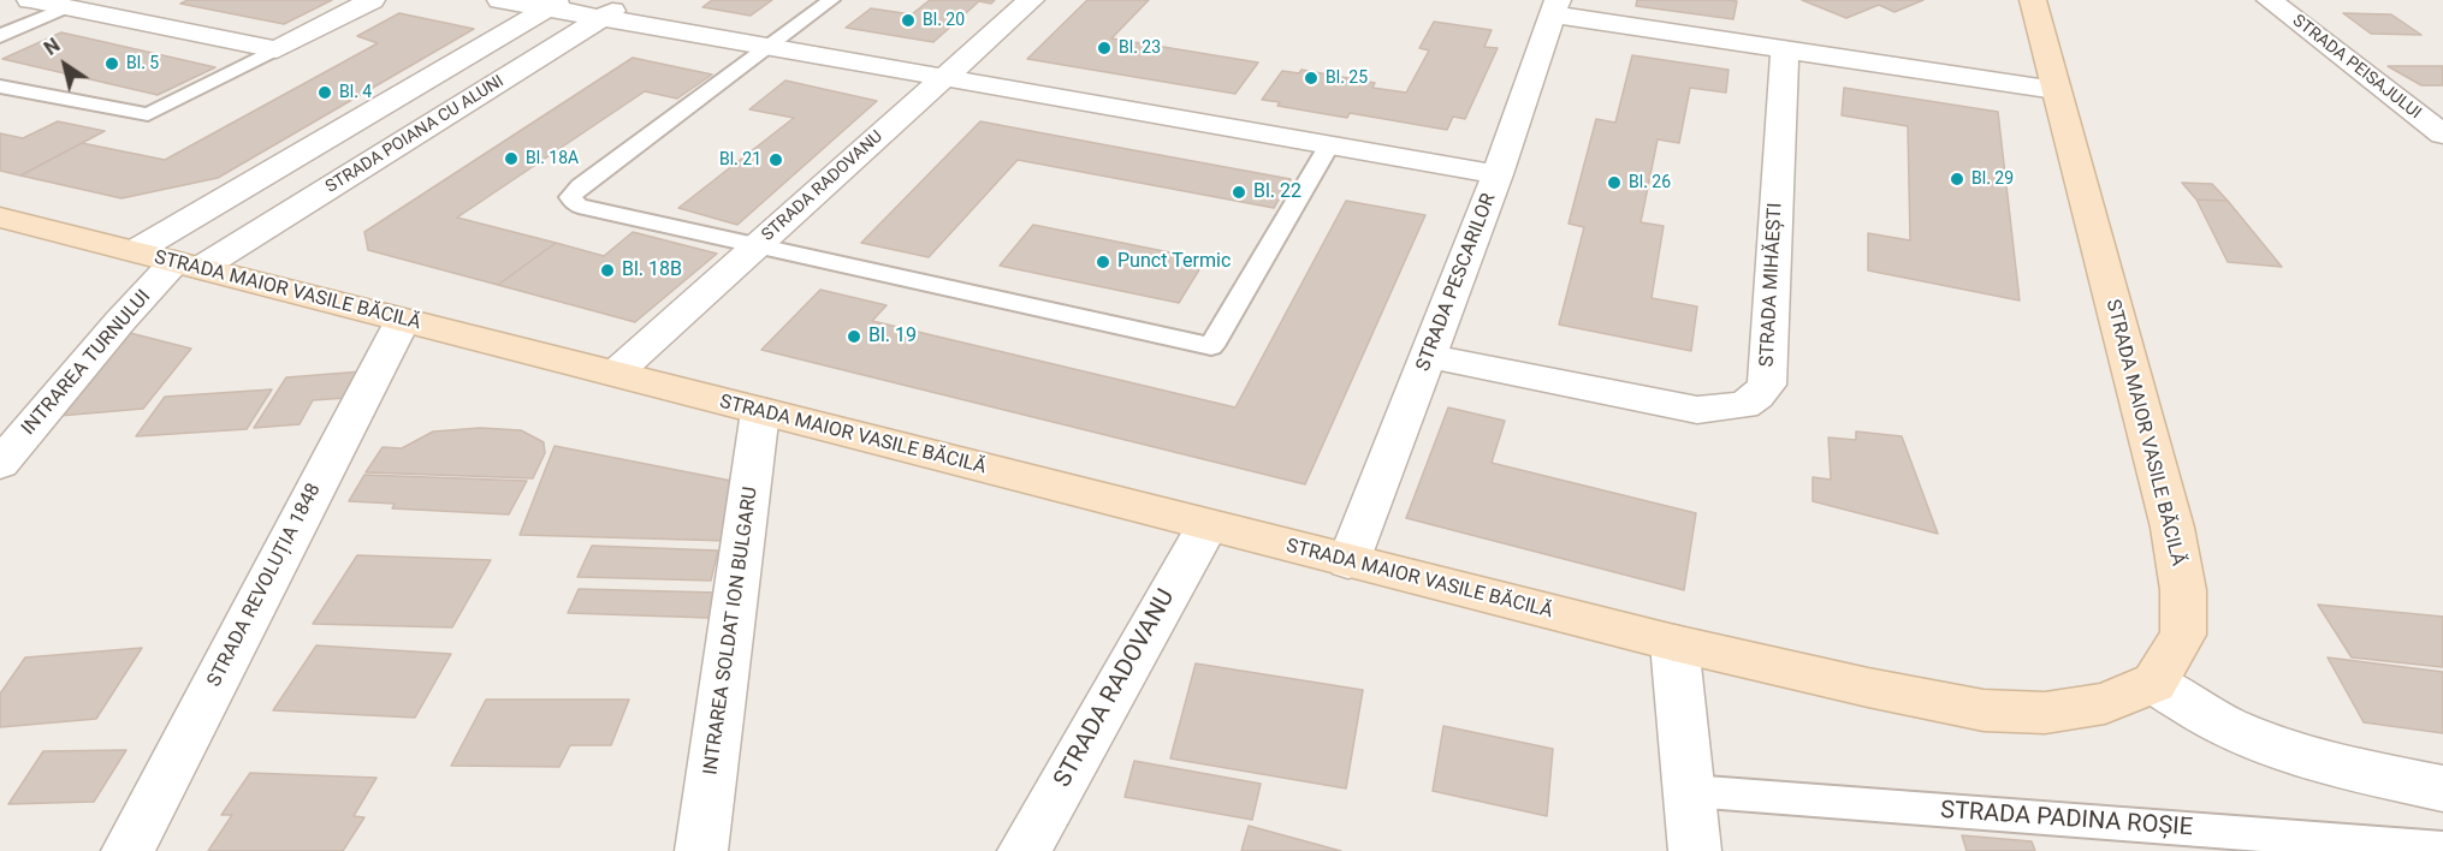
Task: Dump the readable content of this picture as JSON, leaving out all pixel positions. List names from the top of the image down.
{
  "streets": {
    "street": [
      "STRADA PEISAJULUI",
      "STRADA POIANA CU ALUNI",
      "STRADA RADOVANU",
      "STRADA PESCARILOR",
      "STRADA MIHĂEȘTI",
      "STRADA MAIOR VASILE BĂCILĂ",
      "INTRAREA TURNULUI",
      "STRADA REVOLUȚIA 1848",
      "INTRAREA SOLDAT ION BULGARU"
    ],
    "lane": ["STRADA PADINA ROȘIE"]
  },
  "crossings": [
    ["STRADA POIANA CU ALUNI", "STRADA MAIOR VASILE BĂCILĂ"],
    ["STRADA POIANA CU ALUNI", "INTRAREA TURNULUI"],
    ["STRADA RADOVANU", "STRADA MAIOR VASILE BĂCILĂ"],
    ["STRADA PESCARILOR", "STRADA MIHĂEȘTI"],
    ["STRADA PESCARILOR", "STRADA MAIOR VASILE BĂCILĂ"],
    ["STRADA MAIOR VASILE BĂCILĂ", "INTRAREA TURNULUI"],
    ["STRADA MAIOR VASILE BĂCILĂ", "STRADA REVOLUȚIA 1848"],
    ["STRADA MAIOR VASILE BĂCILĂ", "INTRAREA SOLDAT ION BULGARU"]
  ],
  "places": [
    "Bl. 20",
    "Bl. 23",
    "Bl. 5",
    "Bl. 25",
    "Bl. 4",
    "Bl. 18A",
    "Bl. 21",
    "Bl. 29",
    "Bl. 26",
    "Bl. 22",
    "Punct Termic",
    "Bl. 18B",
    "Bl. 19"
  ],
  "north": "top left"
}
